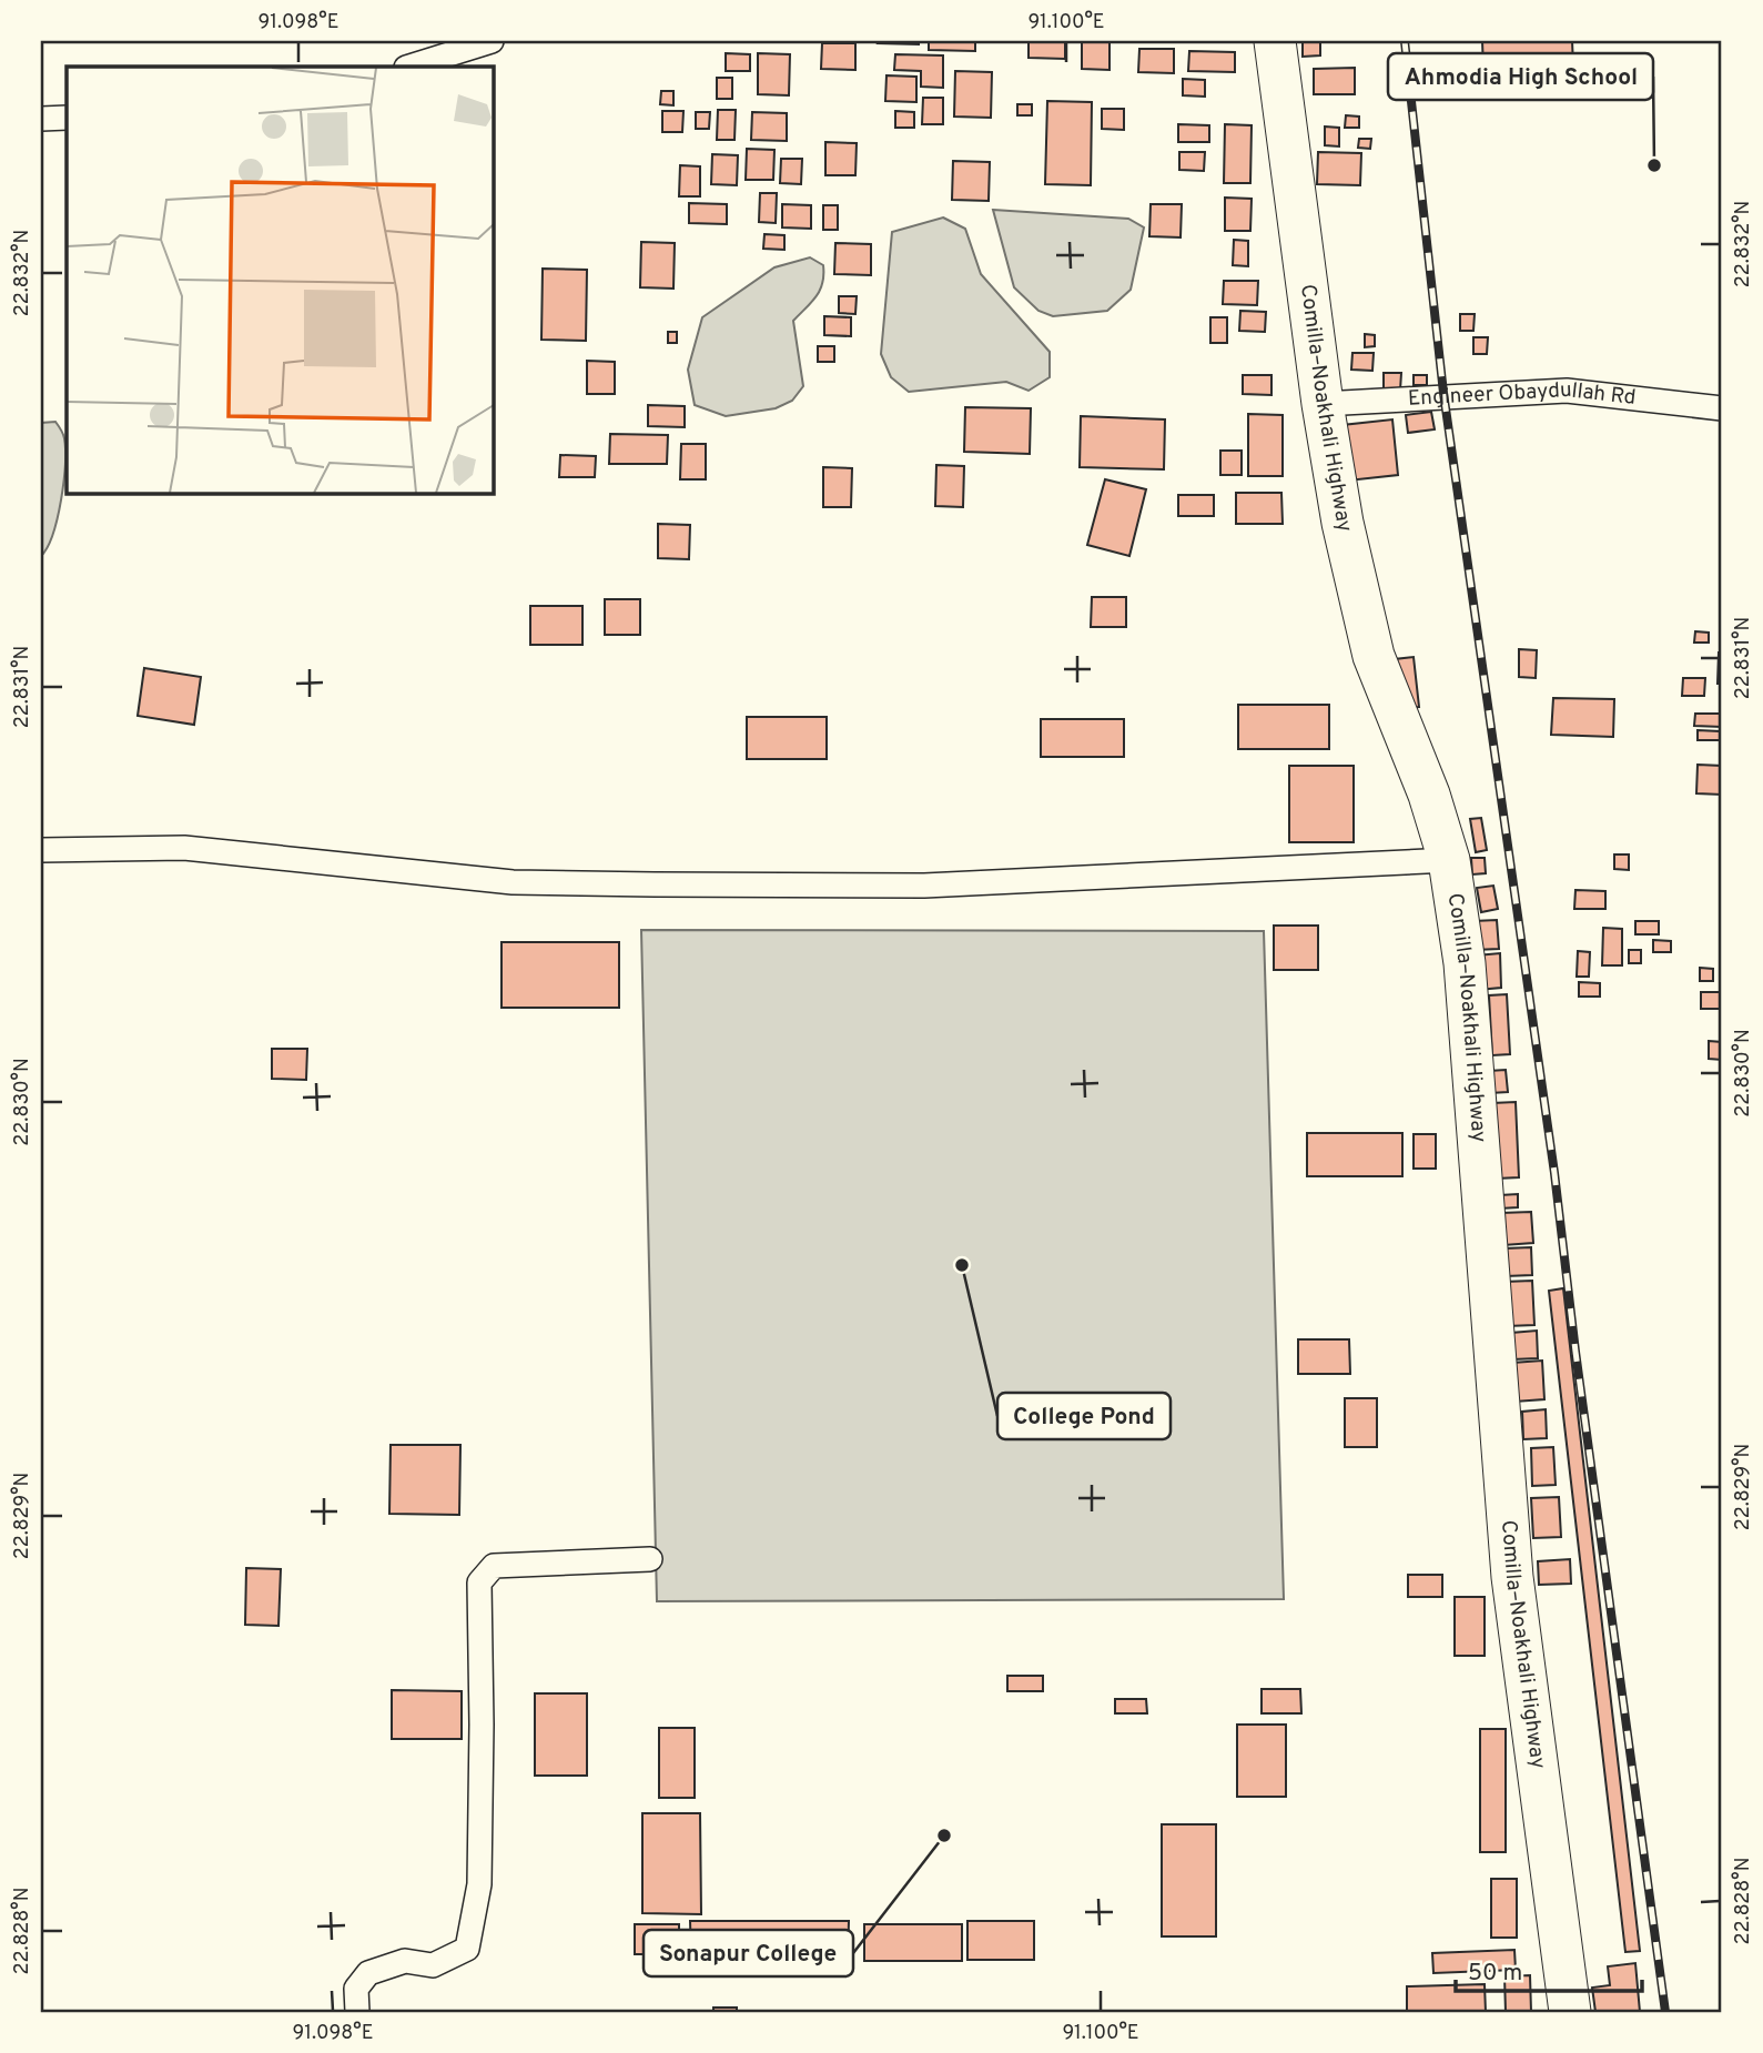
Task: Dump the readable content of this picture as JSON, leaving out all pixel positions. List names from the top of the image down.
{
  "streets": {
    "highway": ["Comilla–Noakhali Highway"],
    "street": ["Engineer Obaydullah Rd"]
  },
  "crossings": [
    ["Engineer Obaydullah Rd", "Comilla–Noakhali Highway"]
  ],
  "places": ["Ahmodia High School", "College Pond", "Sonapur College"],
  "scale_bar": "50 m",
  "coordinates": [
    "91.098°E",
    "91.100°E",
    "22.832°N",
    "22.831°N",
    "22.830°N",
    "22.829°N",
    "22.828°N"
  ]
}
